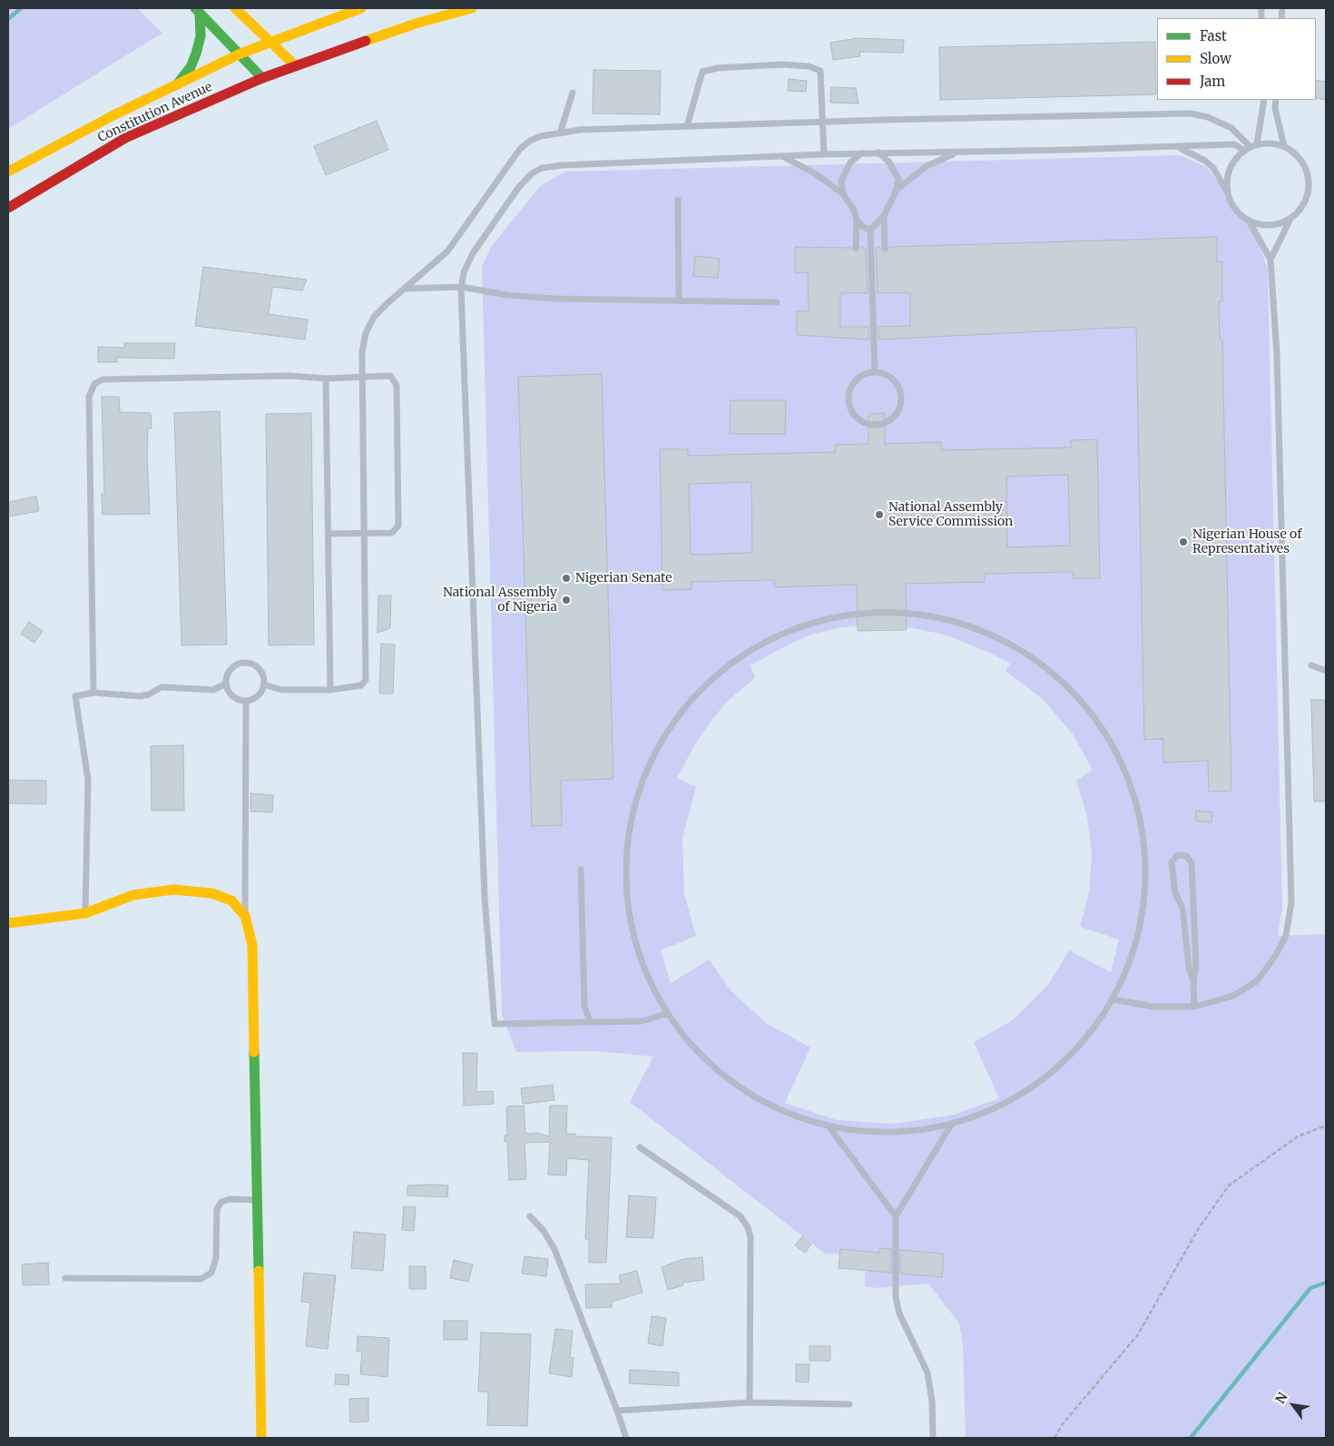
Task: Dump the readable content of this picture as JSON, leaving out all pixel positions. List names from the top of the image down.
{
  "streets": {
    "main road": ["Constitution Avenue"]
  },
  "places": [
    "National Assembly Service Commission",
    "Nigerian House of Representatives",
    "Nigerian Senate",
    "National Assembly of Nigeria"
  ],
  "legend": ["Fast", "Slow", "Jam"],
  "north": "top left"
}
